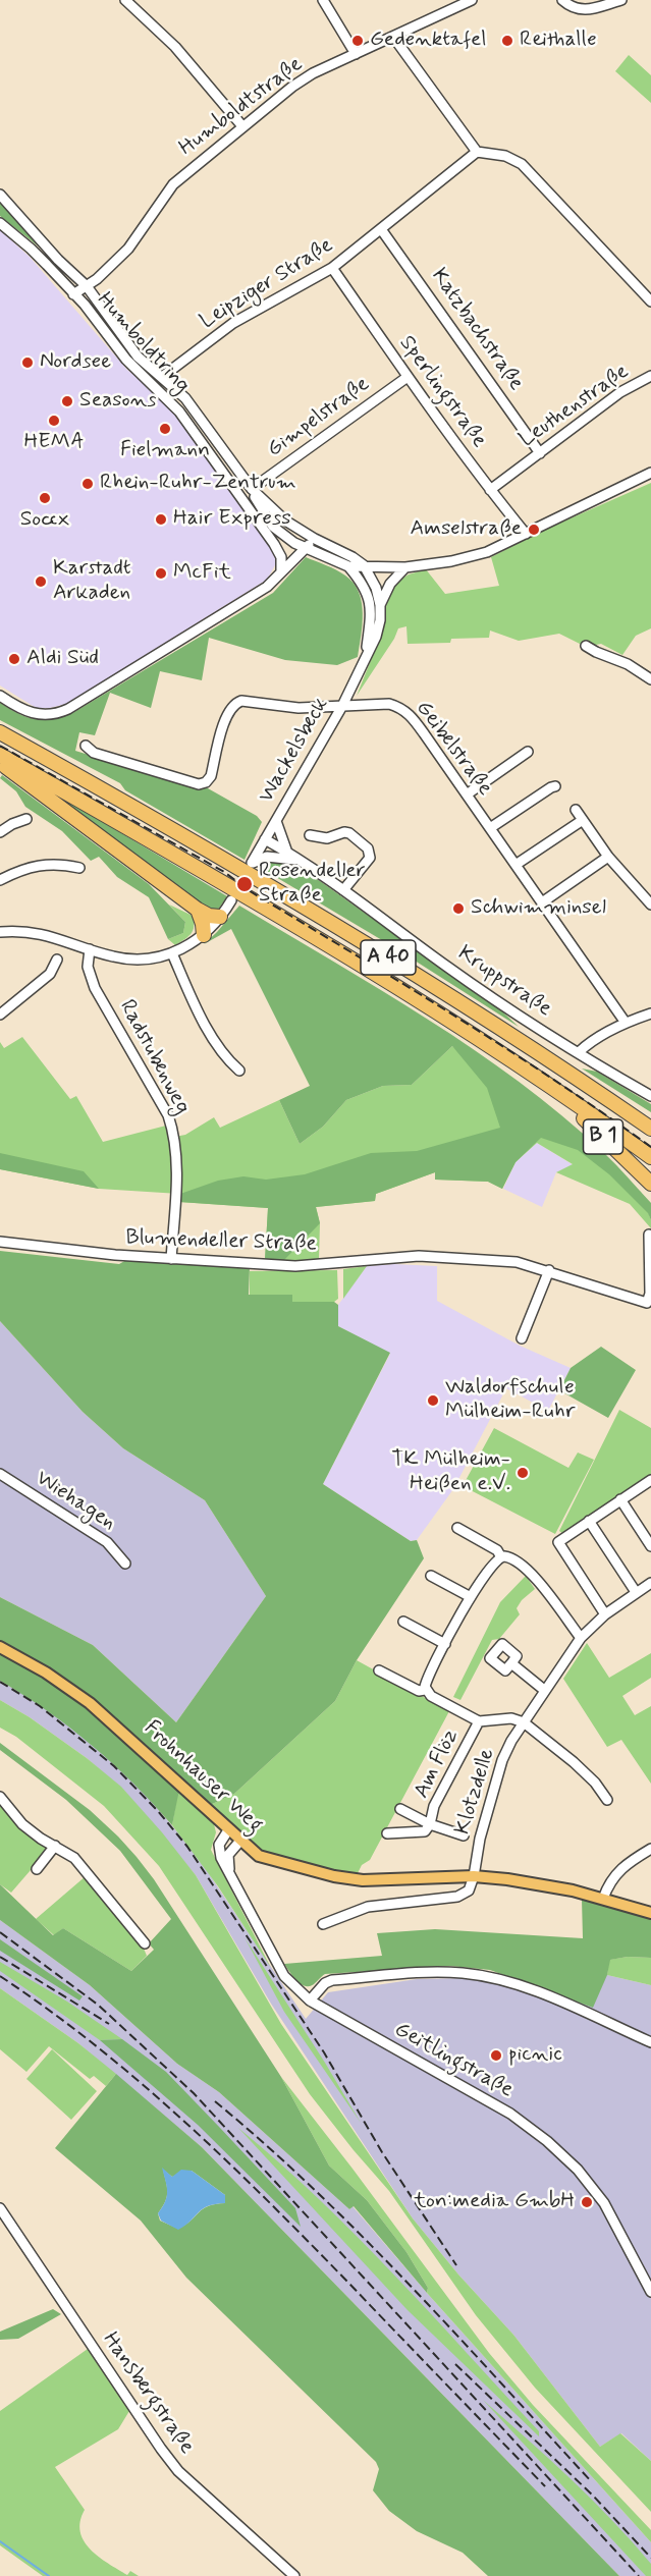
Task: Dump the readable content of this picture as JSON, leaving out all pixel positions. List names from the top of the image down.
{
  "streets": {
    "highway": ["A 40", "B 1"],
    "main road": ["Frohnhauser Weg"],
    "street": [
      "Humboldtstraße",
      "Leipziger Straße",
      "Katzbachstraße",
      "Humboldtring",
      "Sperlingstraße",
      "Leuthenstraße",
      "Gimpelstraße",
      "Geibelstraße",
      "Wackelsbeck",
      "Kruppstraße",
      "Radstubenweg",
      "Blumendeller Straße",
      "Wiehagen",
      "Am Flöz",
      "Klotzdelle",
      "Geitlingstraße",
      "Hansbergstraße"
    ]
  },
  "crossings": [
    ["Humboldtstraße", "Humboldtring"],
    ["Leipziger Straße", "Katzbachstraße"],
    ["Leipziger Straße", "Sperlingstraße"],
    ["Katzbachstraße", "Leuthenstraße"],
    ["Sperlingstraße", "Leuthenstraße"],
    ["Sperlingstraße", "Gimpelstraße"],
    ["Geibelstraße", "Wackelsbeck"],
    ["Wackelsbeck", "Kruppstraße"],
    ["A 40", "B 1"],
    ["Radstubenweg", "Blumendeller Straße"],
    ["Am Flöz", "Klotzdelle"],
    ["Frohnhauser Weg", "Klotzdelle"],
    ["Frohnhauser Weg", "Geitlingstraße"]
  ],
  "places": [
    "Gedenktafel",
    "Reithalle",
    "Nordsee",
    "Seasons",
    "HEMA",
    "Fielmann",
    "Rhein-Ruhr-Zentrum",
    "Soccx",
    "Hair Express",
    "Amselstraße",
    "McFit",
    "Karstadt Arkaden",
    "Aldi Süd",
    "Rosendeller Straße",
    "Schwimminsel",
    "Waldorfschule Mülheim-Ruhr",
    "TK Mülheim- Heißen e.V.",
    "picnic",
    "ton:media GmbH"
  ]
}
